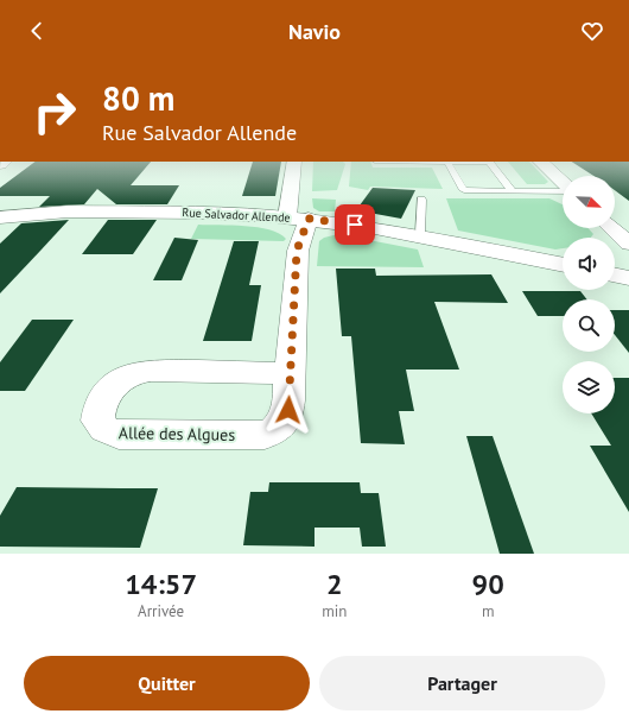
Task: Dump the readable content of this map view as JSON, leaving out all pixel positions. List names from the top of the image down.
{
  "streets": {
    "street": ["Rue Salvador Allende", "Allée des Algues"]
  },
  "crossings": [
    ["Rue Salvador Allende", "Allée des Algues"]
  ],
  "north": "bottom right",
  "page": {
    "header": "Navio",
    "turn": ["80 m", "Rue Salvador Allende"],
    "eta": [
      "14:57",
      "Arrivée",
      "2",
      "min",
      "90",
      "m"
    ],
    "buttons": ["Quitter", "Partager"]
  }
}
